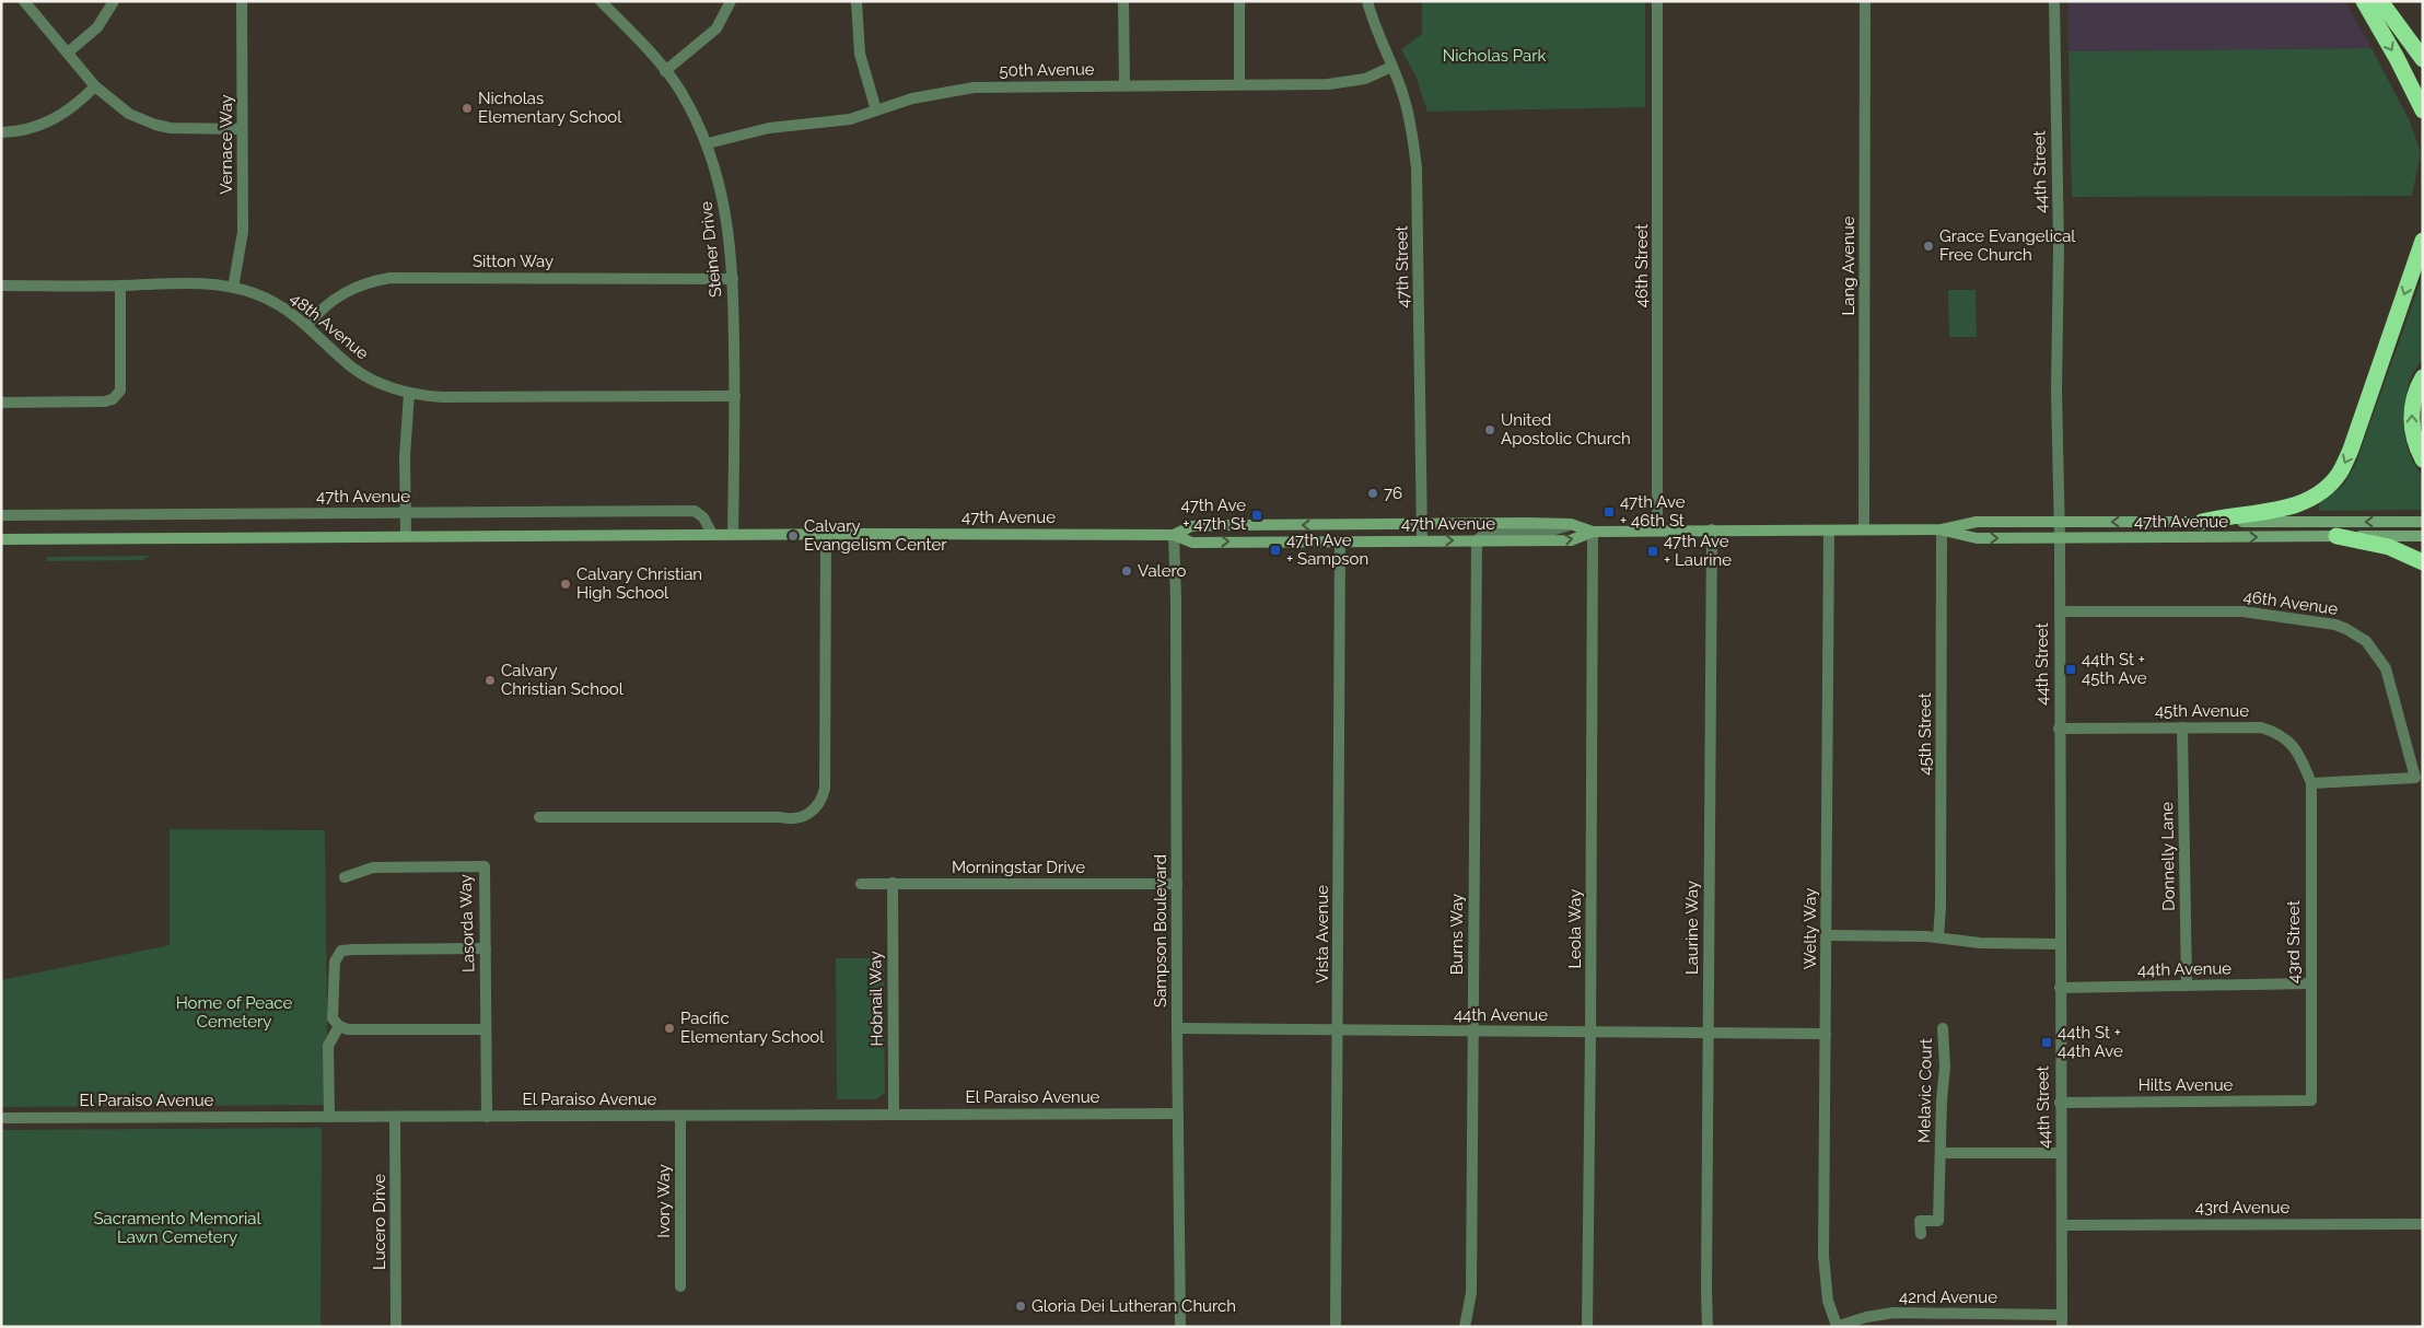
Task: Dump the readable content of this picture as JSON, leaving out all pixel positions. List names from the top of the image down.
{
  "streets": {
    "main road": ["47th Avenue"],
    "street": [
      "50th Avenue",
      "Vernace Way",
      "44th Street",
      "Steiner Drive",
      "Sitton Way",
      "46th Street",
      "Lang Avenue",
      "47th Street",
      "48th Avenue",
      "46th Avenue",
      "45th Avenue",
      "45th Street",
      "Donnelly Lane",
      "Morningstar Drive",
      "Lasorda Way",
      "Laurine Way",
      "Leola Way",
      "Welty Way",
      "Sampson Boulevard",
      "Vista Avenue",
      "Burns Way",
      "43rd Street",
      "44th Avenue",
      "Hobnail Way",
      "Hilts Avenue",
      "Melavic Court",
      "El Paraiso Avenue",
      "Ivory Way",
      "43rd Avenue",
      "Lucero Drive",
      "42nd Avenue"
    ]
  },
  "crossings": [
    ["50th Avenue", "Steiner Drive"],
    ["50th Avenue", "47th Street"],
    ["Vernace Way", "48th Avenue"],
    ["44th Street", "47th Avenue"],
    ["44th Street", "46th Avenue"],
    ["44th Street", "45th Avenue"],
    ["44th Street", "44th Avenue"],
    ["44th Street", "Hilts Avenue"],
    ["44th Street", "43rd Avenue"],
    ["44th Street", "42nd Avenue"],
    ["Steiner Drive", "Sitton Way"],
    ["Steiner Drive", "48th Avenue"],
    ["Steiner Drive", "47th Avenue"],
    ["Sitton Way", "48th Avenue"],
    ["46th Street", "47th Avenue"],
    ["Lang Avenue", "47th Avenue"],
    ["47th Street", "47th Avenue"],
    ["47th Avenue", "45th Street"],
    ["47th Avenue", "Laurine Way"],
    ["47th Avenue", "Leola Way"],
    ["47th Avenue", "Welty Way"],
    ["47th Avenue", "Sampson Boulevard"],
    ["47th Avenue", "Vista Avenue"],
    ["47th Avenue", "Burns Way"],
    ["46th Avenue", "45th Avenue"],
    ["46th Avenue", "43rd Street"],
    ["45th Avenue", "Donnelly Lane"],
    ["45th Avenue", "43rd Street"],
    ["Donnelly Lane", "44th Avenue"],
    ["Morningstar Drive", "Sampson Boulevard"],
    ["Morningstar Drive", "Hobnail Way"],
    ["Lasorda Way", "El Paraiso Avenue"],
    ["Laurine Way", "44th Avenue"],
    ["Leola Way", "44th Avenue"],
    ["Welty Way", "44th Avenue"],
    ["Welty Way", "42nd Avenue"],
    ["Sampson Boulevard", "44th Avenue"],
    ["Sampson Boulevard", "El Paraiso Avenue"],
    ["Vista Avenue", "44th Avenue"],
    ["Burns Way", "44th Avenue"],
    ["43rd Street", "44th Avenue"],
    ["43rd Street", "Hilts Avenue"],
    ["Hobnail Way", "El Paraiso Avenue"],
    ["El Paraiso Avenue", "Ivory Way"],
    ["El Paraiso Avenue", "Lucero Drive"]
  ],
  "parks": ["Nicholas Park", "Home of Peace Cemetery", "Sacramento Memorial Lawn Cemetery"],
  "places": {
    "other": [
      "Nicholas Elementary School",
      "Grace Evangelical Free Church",
      "United Apostolic Church",
      "76",
      "Calvary Evangelism Center",
      "Valero",
      "Calvary Christian High School",
      "Calvary Christian School",
      "Pacific Elementary School",
      "Gloria Dei Lutheran Church"
    ],
    "transit": [
      "47th Ave + 46th St",
      "47th Ave + 47th St",
      "47th Ave + Sampson",
      "47th Ave + Laurine",
      "44th St + 45th Ave",
      "44th St + 44th Ave"
    ]
  }
}
